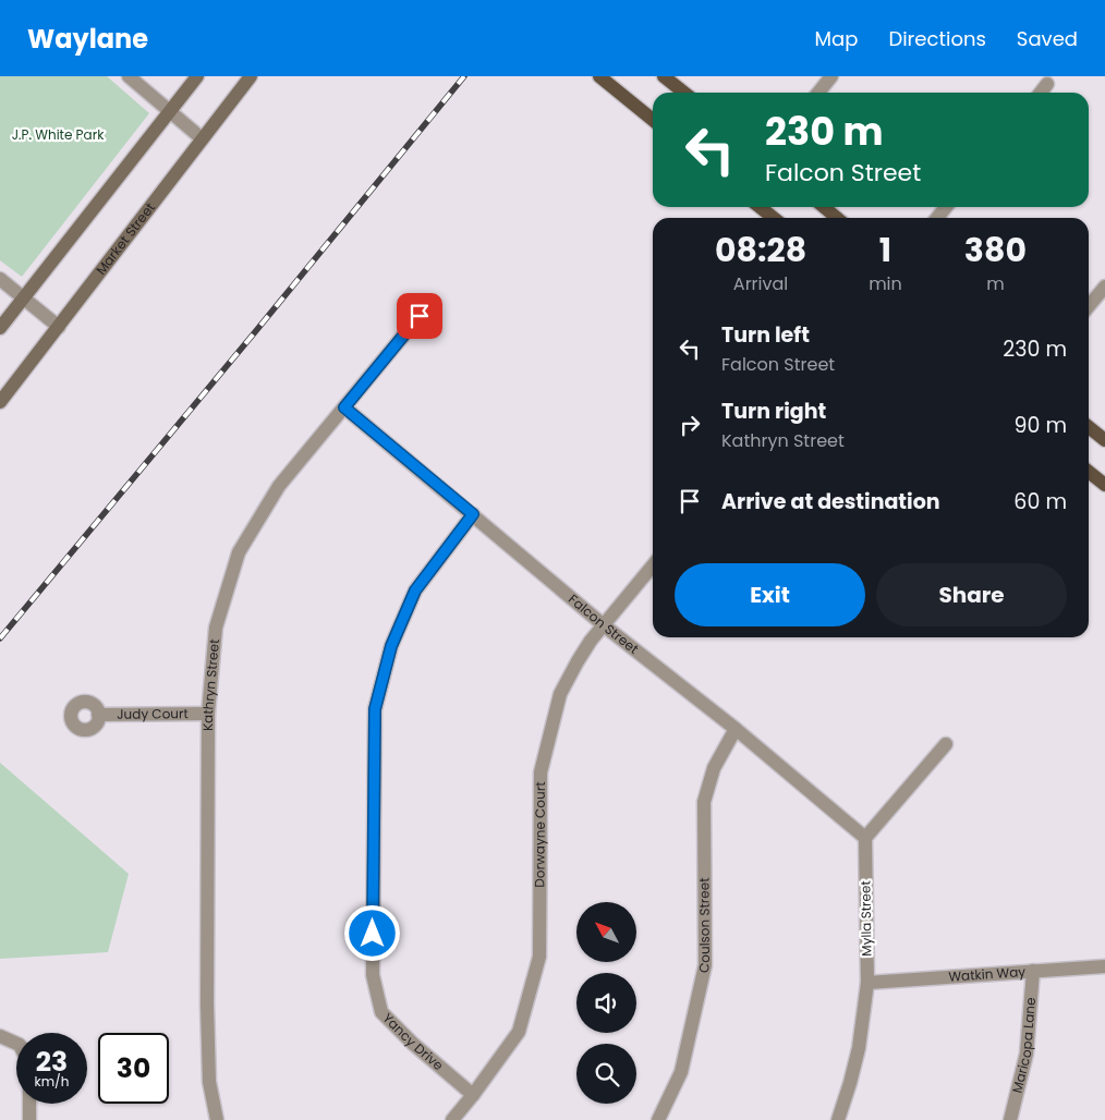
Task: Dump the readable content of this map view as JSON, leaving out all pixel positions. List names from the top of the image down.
{
  "streets": {
    "main road": ["Market Street"],
    "street": [
      "Falcon Street",
      "Kathryn Street",
      "Judy Court",
      "Dorwayne Court",
      "Mylla Street",
      "Coulson Street",
      "Watkin Way",
      "Yancy Drive",
      "Maricopa Lane"
    ]
  },
  "crossings": [
    ["Falcon Street", "Kathryn Street"],
    ["Falcon Street", "Dorwayne Court"],
    ["Falcon Street", "Mylla Street"],
    ["Falcon Street", "Coulson Street"],
    ["Falcon Street", "Yancy Drive"],
    ["Kathryn Street", "Judy Court"],
    ["Dorwayne Court", "Yancy Drive"],
    ["Mylla Street", "Watkin Way"],
    ["Watkin Way", "Maricopa Lane"]
  ],
  "parks": ["J.P. White Park"],
  "north": "top left",
  "page": {
    "header": "Waylane",
    "nav": ["Map", "Directions", "Saved"],
    "turn": ["230 m", "Falcon Street"],
    "eta": [
      "08:28",
      "Arrival",
      "1",
      "min",
      "380",
      "m"
    ],
    "list": [
      {
        "name": "Turn left",
        "note": "Falcon Street",
        "value": "230 m"
      },
      {
        "name": "Turn right",
        "note": "Kathryn Street",
        "value": "90 m"
      },
      {
        "name": "Arrive at destination",
        "value": "60 m"
      }
    ],
    "buttons": ["Exit", "Share"],
    "speed": "23 km/h",
    "limit": "30"
  }
}
